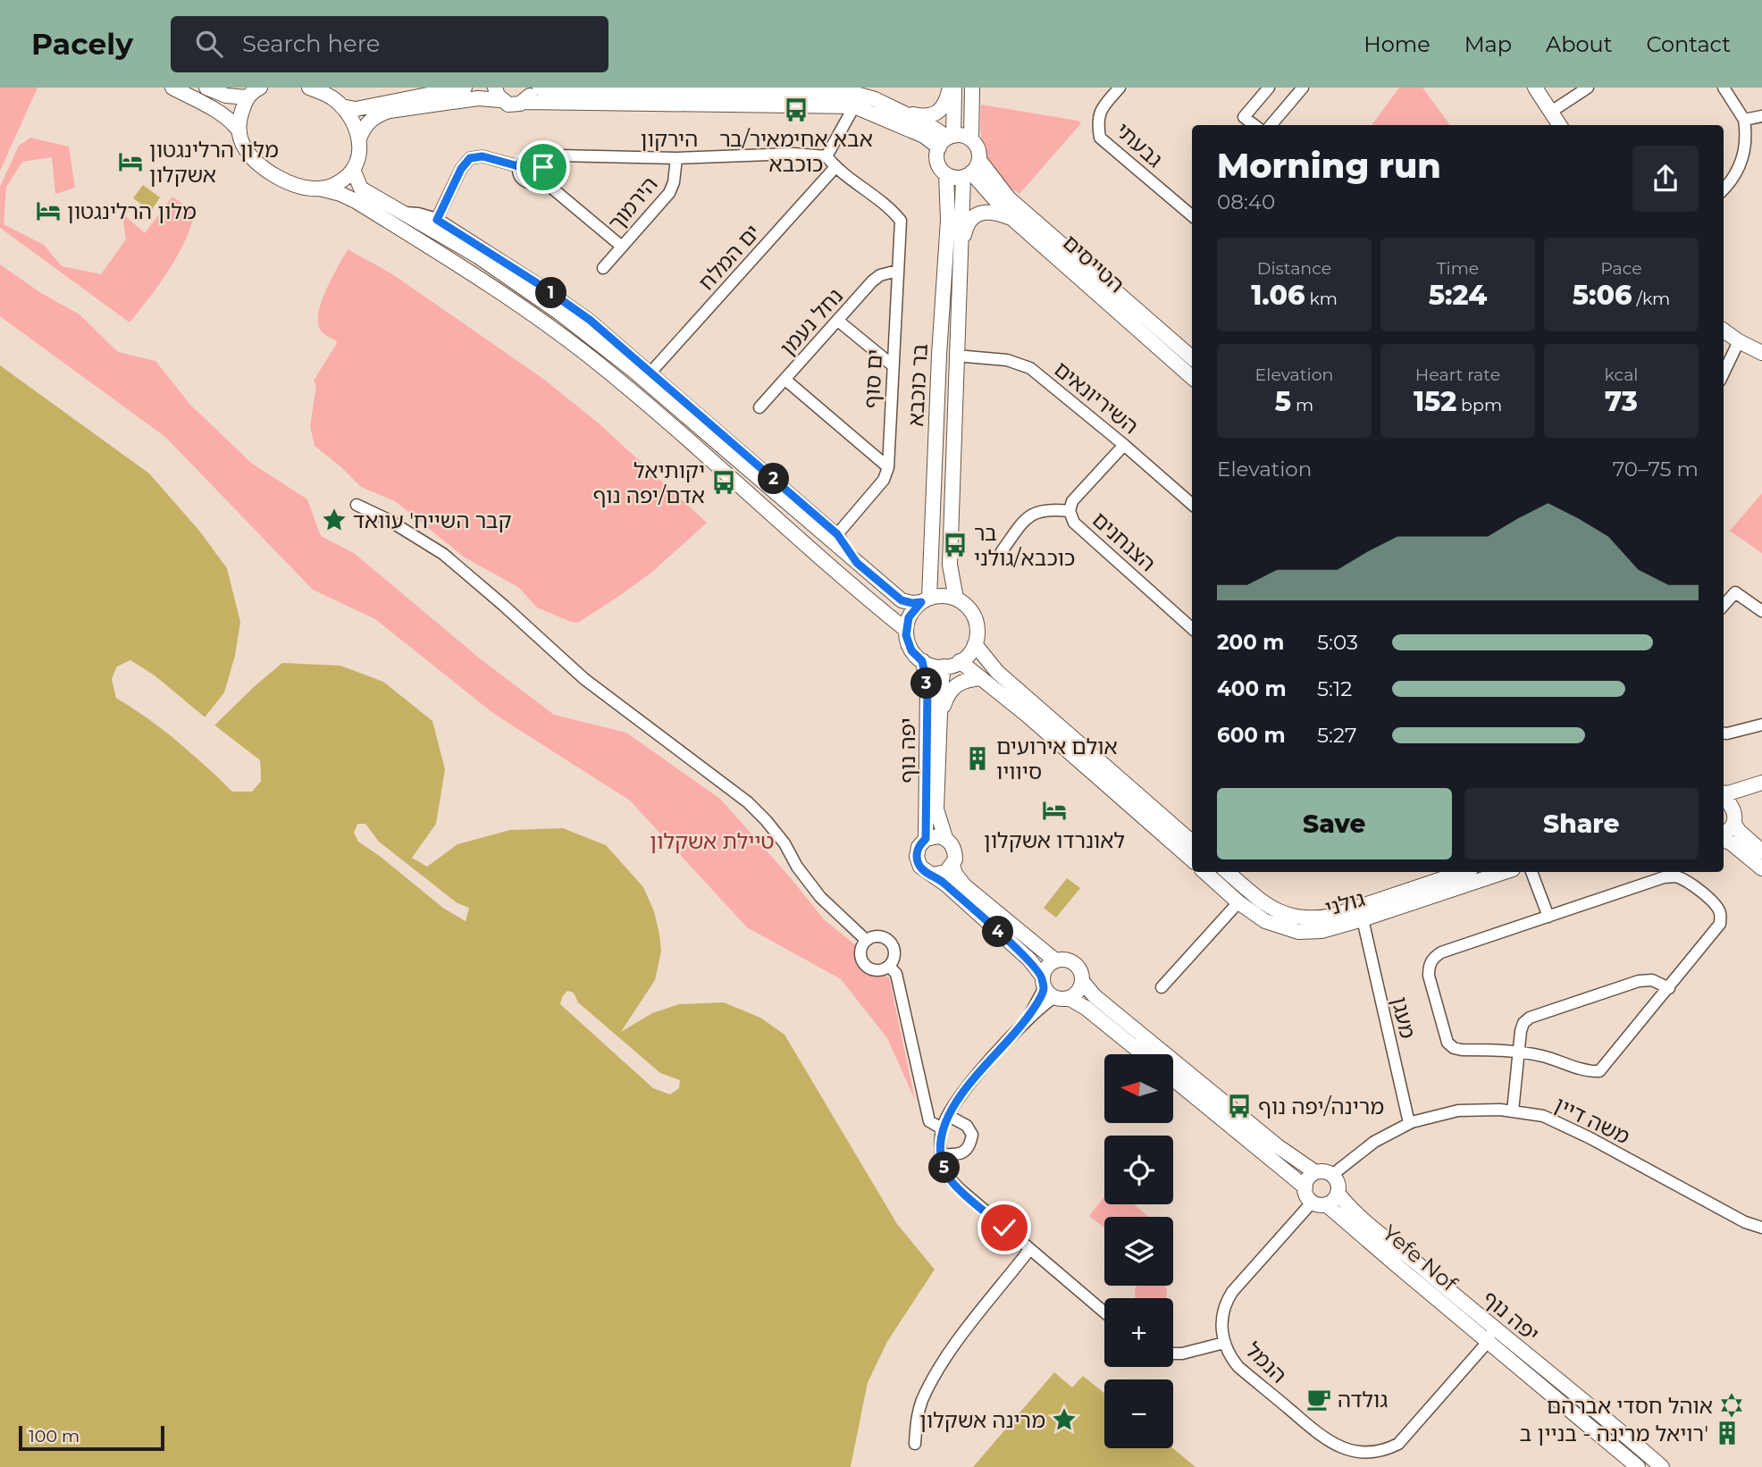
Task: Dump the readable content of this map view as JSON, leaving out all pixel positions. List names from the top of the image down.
{
  "streets": {
    "main road": [
      "הטייסים",
      "בר כוכבא",
      "יפה נוף",
      "גולני",
      "Yefe Nof"
    ],
    "street": [
      "הירקון",
      "גבעתי",
      "הירמוך",
      "ים המלח",
      "נחל נעמן",
      "ים סוף",
      "השיריונאים",
      "הצנחנים",
      "מעגן",
      "משה דיין",
      "הנמל"
    ]
  },
  "crossings": [
    ["הירקון", "הירמוך"],
    ["ים המלח", "ים סוף"],
    ["הטייסים", "בר כוכבא"],
    ["נחל נעמן", "ים סוף"],
    ["בר כוכבא", "השיריונאים"],
    ["בר כוכבא", "יפה נוף"],
    ["השיריונאים", "הצנחנים"],
    ["יפה נוף", "משה דיין"],
    ["יפה נוף", "Yefe Nof"],
    ["יפה נוף", "הנמל"],
    ["גולני", "מעגן"],
    ["מעגן", "משה דיין"],
    ["משה דיין", "Yefe Nof"],
    ["משה דיין", "הנמל"],
    ["Yefe Nof", "הנמל"]
  ],
  "parks": ["טיילת אשקלון"],
  "places": {
    "bus stop": [
      "אבא אחימאיר/בר כוכבא",
      "יקותיאל אדם/יפה נוף",
      "בר כוכבא/גולני",
      "מרינה/יפה נוף"
    ],
    "hotel": ["מלון הרלינגטון אשקלון", "מלון הרלינגטון", "לאונרדו אשקלון"],
    "place": ["קבר השייח' עוואד", "מרינה אשקלון"],
    "building": ["אולם אירועים סיוויו", "רויאל מרינה - בניין ב'"],
    "cafe": ["גולדה"],
    "synagogue": ["אוהל חסדי אברהם"]
  },
  "scale_bar": "100 m",
  "north": "left",
  "page": {
    "header": "Pacely",
    "search": "Search here",
    "nav": [
      "Home",
      "Map",
      "About",
      "Contact"
    ],
    "heading": ["Morning run", "08:40"],
    "stats": [
      ["Distance", "1.06 km"],
      ["Time", "5:24"],
      ["Pace", "5:06 /km"],
      ["Elevation", "5 m"],
      ["Heart rate", "152 bpm"],
      ["kcal", "73"]
    ],
    "pins": [
      "1",
      "2",
      "3",
      "4",
      "5"
    ],
    "chart": ["Elevation", "70–75 m"],
    "list": [
      {
        "name": "200 m",
        "note": "5:03"
      },
      {
        "name": "400 m",
        "note": "5:12"
      },
      {
        "name": "600 m",
        "note": "5:27"
      }
    ],
    "buttons": ["Save", "Share"],
    "map_buttons": ["+", "−"],
    "scale": "100 m"
  }
}
